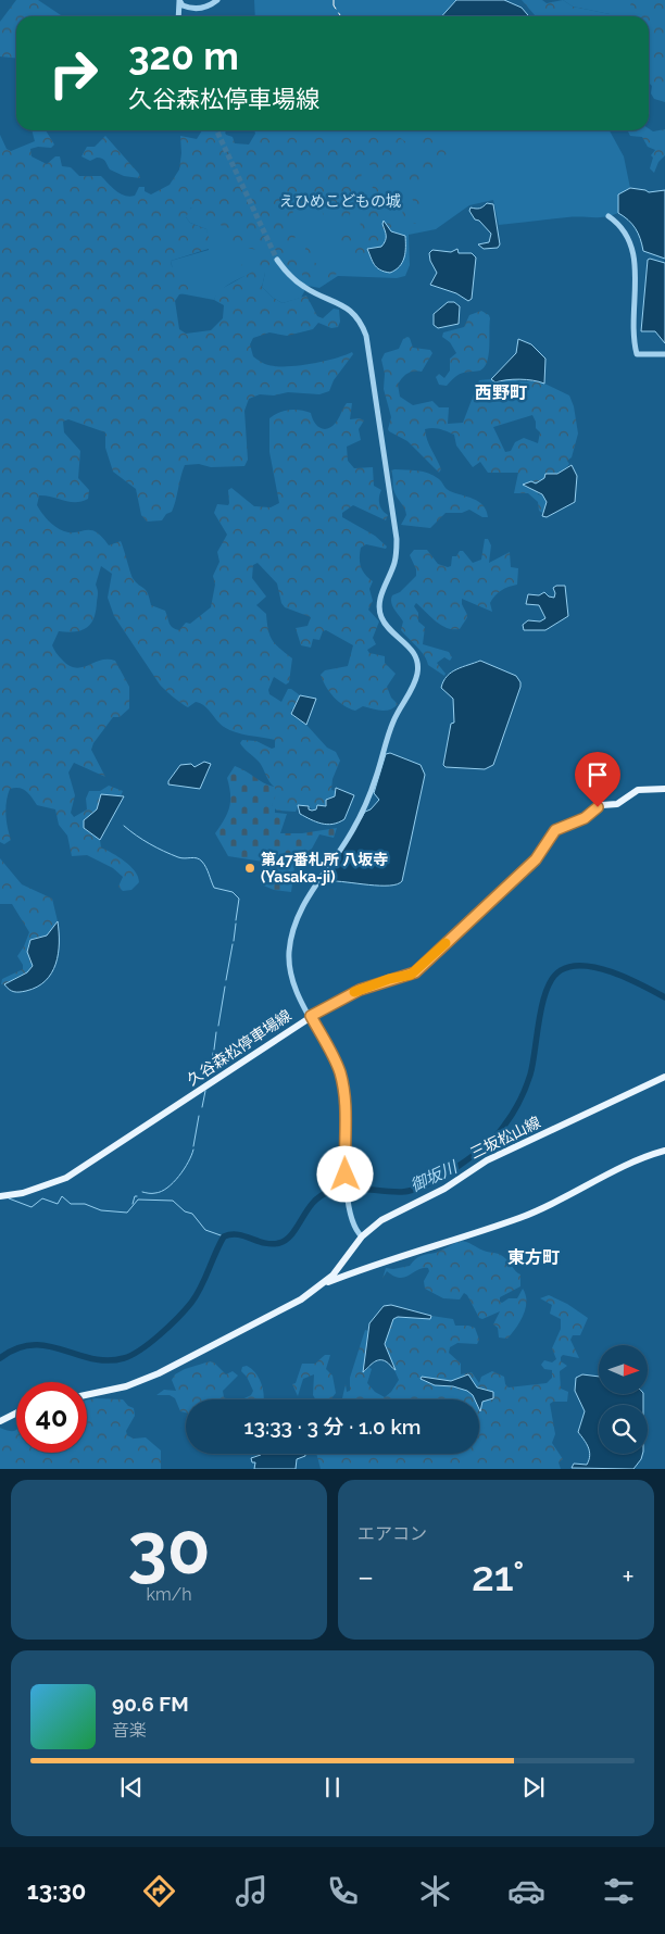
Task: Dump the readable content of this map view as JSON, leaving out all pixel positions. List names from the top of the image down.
{
  "streets": {
    "main road": ["久谷森松停車場線", "三坂松山線"]
  },
  "districts": ["西野町", "東方町"],
  "water": ["御坂川"],
  "parks": ["えひめこどもの城"],
  "places": ["第47番札所 八坂寺 (Yasaka-ji)"],
  "north": "right",
  "page": {
    "turn": ["320 m", "久谷森松停車場線"],
    "limit": "40",
    "trip": "13:33 · 3 分 · 1.0 km",
    "tile": [
      ["30", "km/h"],
      "エアコン"
    ],
    "heat": ["−", "21°", "+"],
    "song": ["90.6 FM", "音楽"],
    "tabs": "13:30"
  }
}
